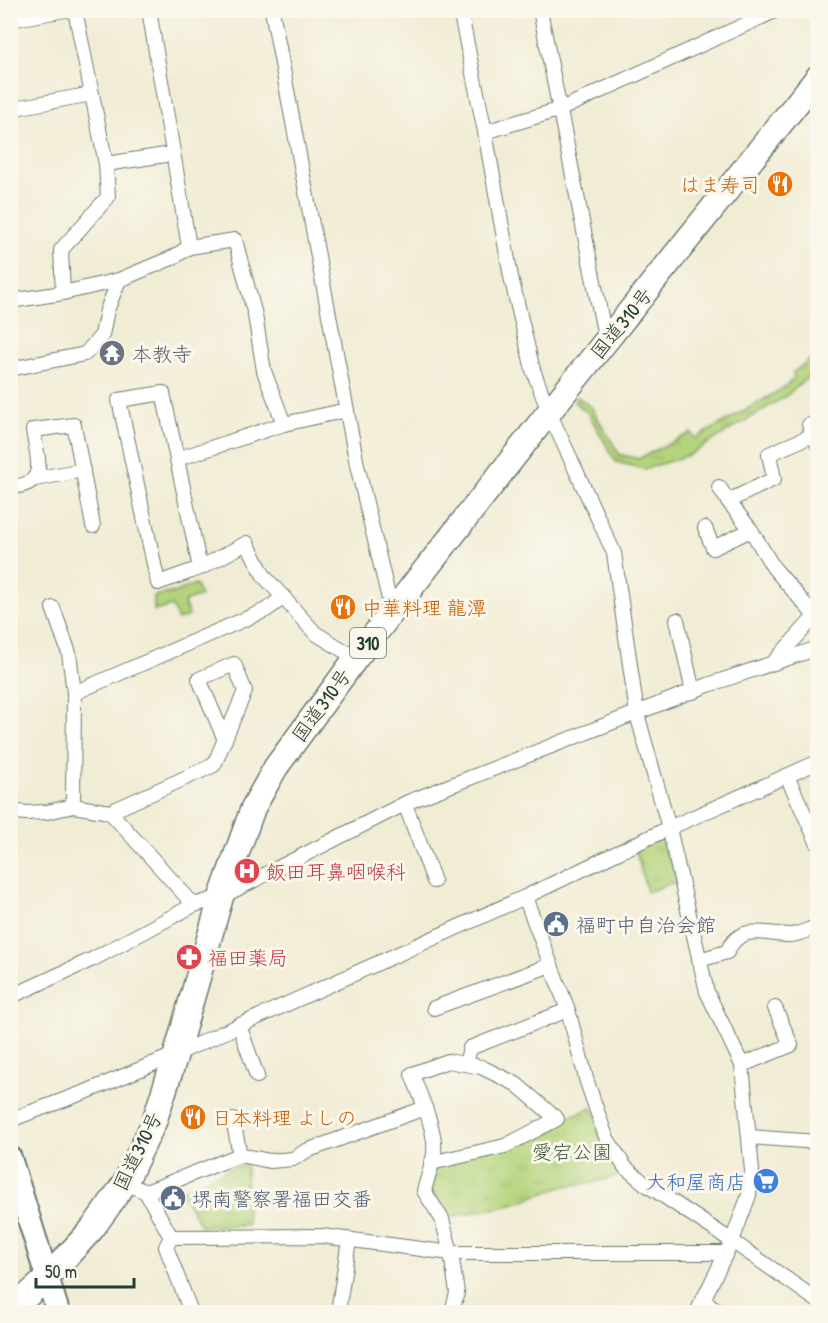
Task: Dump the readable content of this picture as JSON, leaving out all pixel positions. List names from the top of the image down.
{
  "streets": {
    "highway": ["国道310号", "310"]
  },
  "parks": ["愛宕公園"],
  "places": {
    "restaurant": ["はま寿司", "中華料理 龍潭", "日本料理 よしの"],
    "temple": ["本教寺"],
    "hospital": ["飯田耳鼻咽喉科"],
    "public building": ["福町中自治会館", "堺南警察署福田交番"],
    "pharmacy": ["福田薬局"],
    "supermarket": ["大和屋商店"]
  },
  "scale_bar": "50 m"
}
